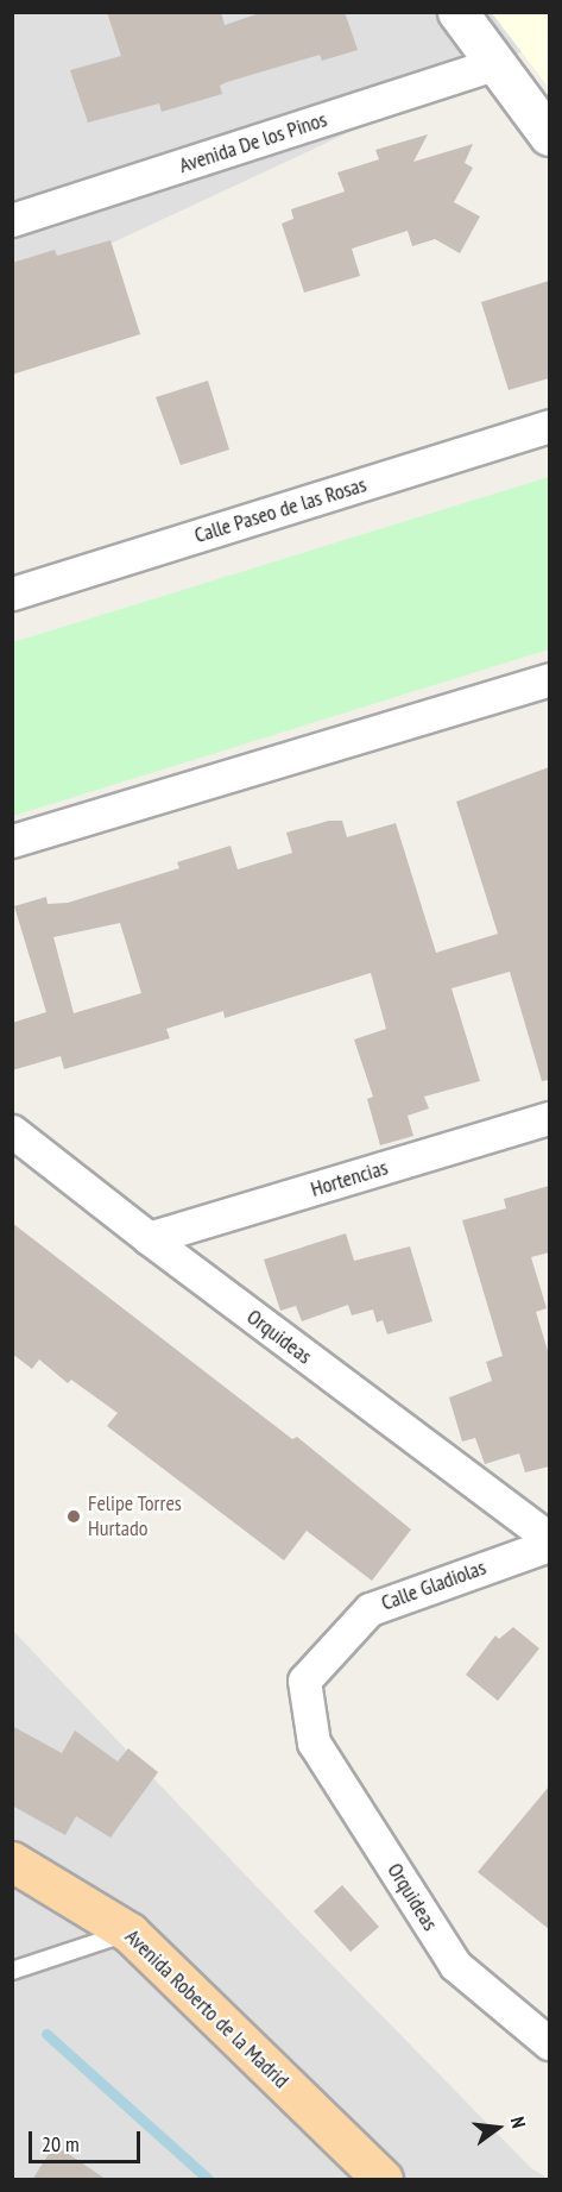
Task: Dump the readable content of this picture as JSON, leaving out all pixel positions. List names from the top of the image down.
{
  "streets": {
    "main road": ["Avenida Roberto de la Madrid"],
    "street": [
      "Avenida De los Pinos",
      "Calle Paseo de las Rosas",
      "Hortencias",
      "Orquideas",
      "Calle Gladiolas"
    ]
  },
  "crossings": [
    ["Hortencias", "Orquideas"],
    ["Orquideas", "Calle Gladiolas"]
  ],
  "places": ["Felipe Torres Hurtado"],
  "scale_bar": "20 m",
  "north": "right"
}
